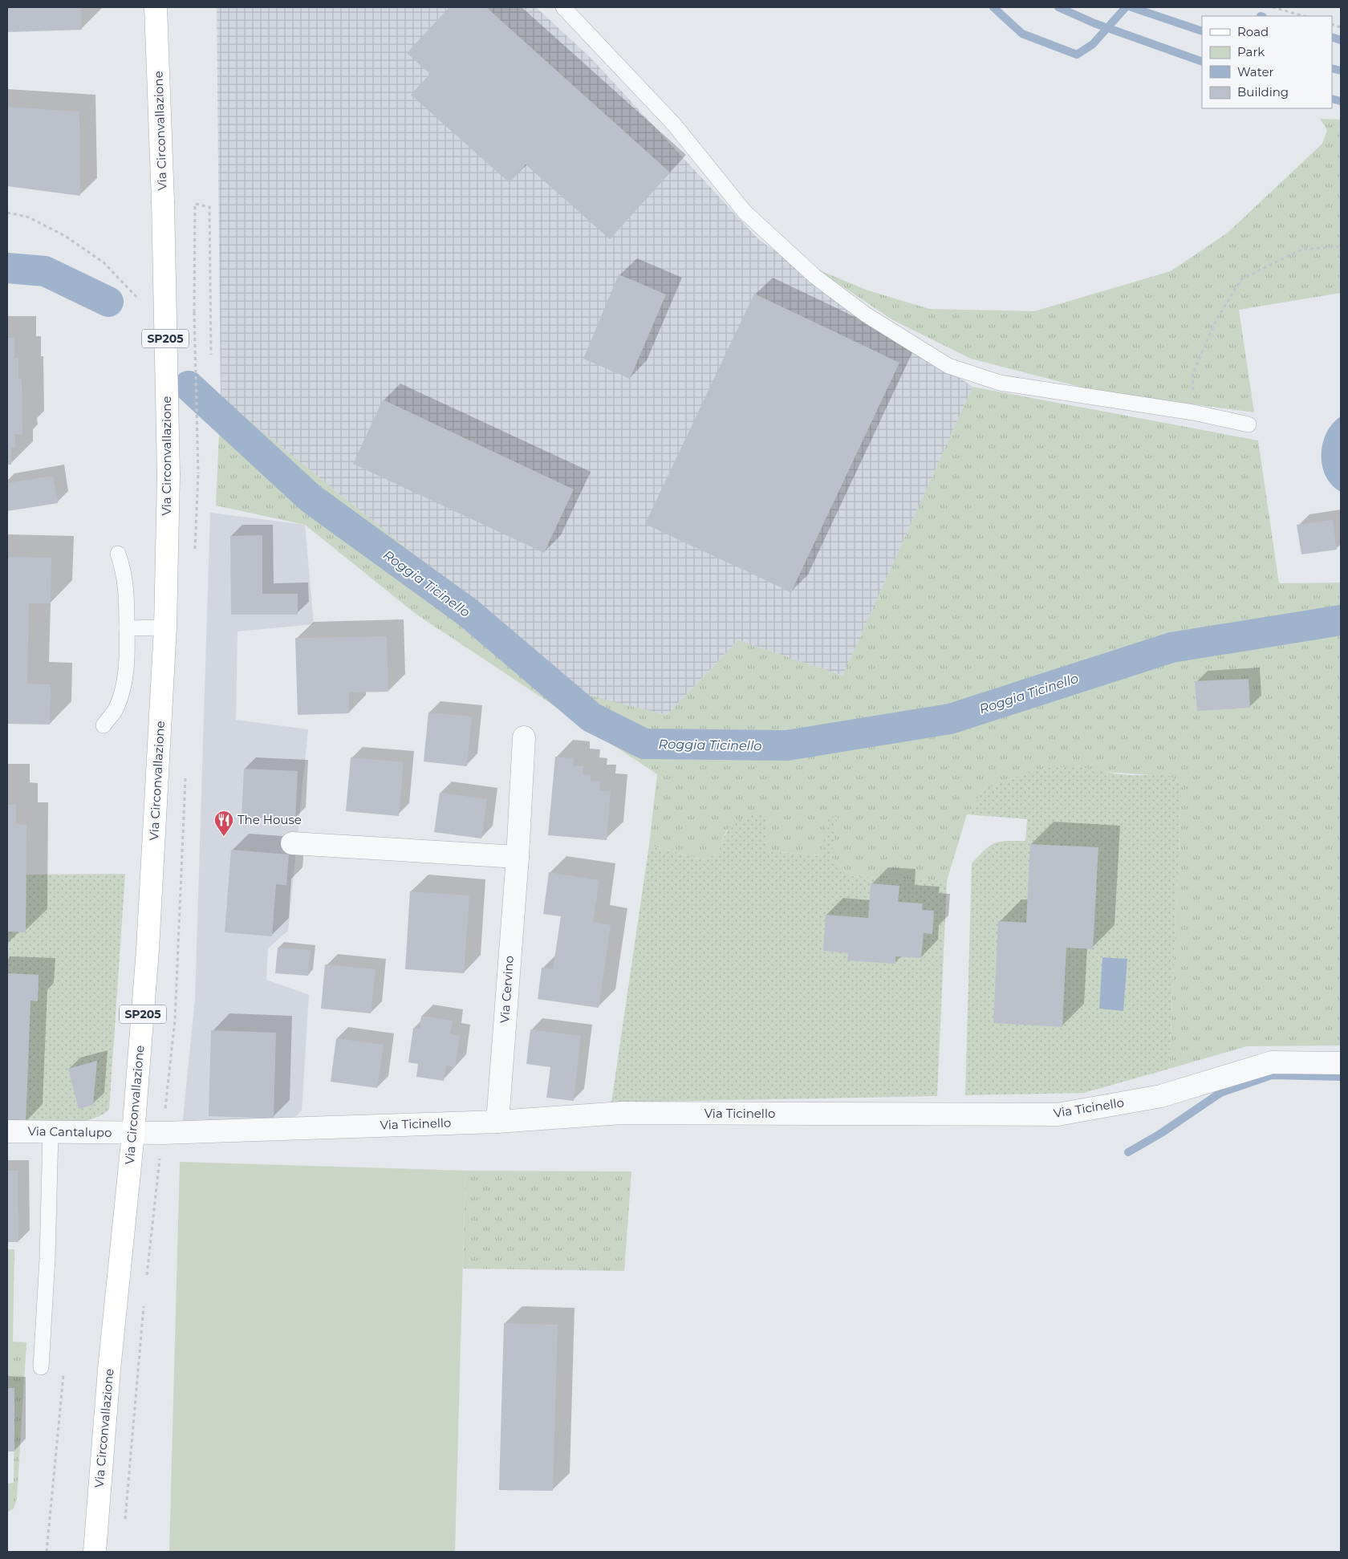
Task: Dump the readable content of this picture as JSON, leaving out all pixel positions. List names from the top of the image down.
{
  "streets": {
    "main road": ["Via Circonvallazione", "SP205"],
    "street": ["Via Cervino", "Via Ticinello", "Via Cantalupo"]
  },
  "crossings": [
    ["Via Circonvallazione", "Via Ticinello"],
    ["Via Circonvallazione", "Via Cantalupo"],
    ["Via Cervino", "Via Ticinello"],
    ["Via Ticinello", "Via Cantalupo"]
  ],
  "water": ["Roggia Ticinello"],
  "places": {
    "restaurant": ["The House"]
  },
  "legend": [
    "Road",
    "Park",
    "Water",
    "Building"
  ]
}
